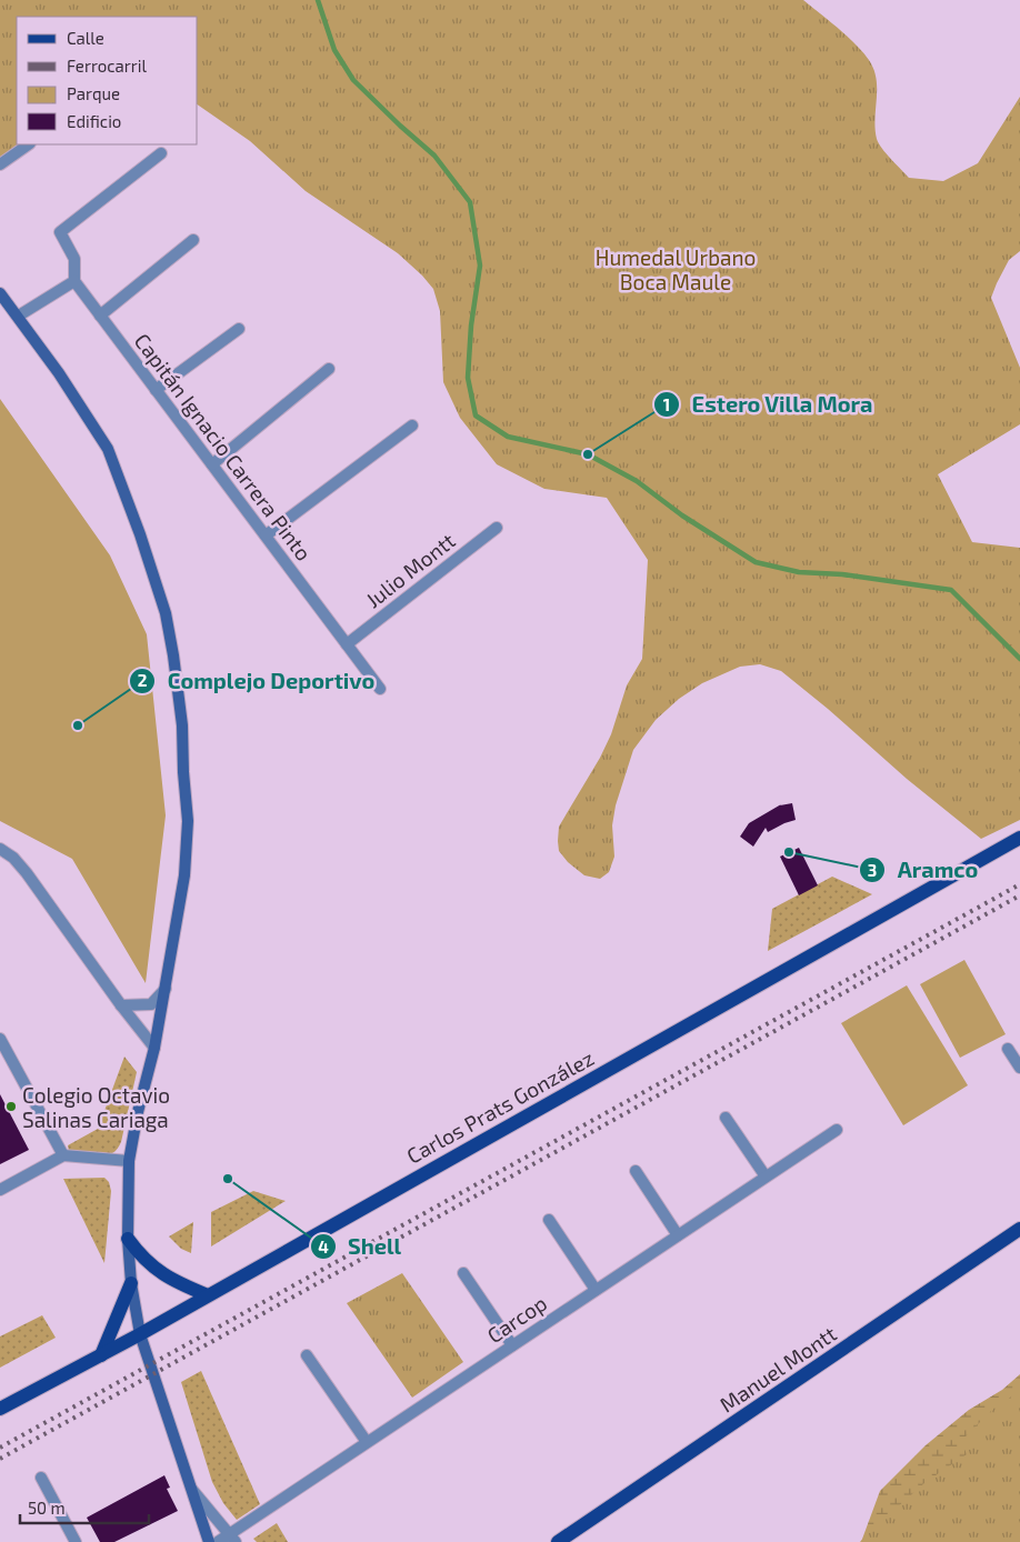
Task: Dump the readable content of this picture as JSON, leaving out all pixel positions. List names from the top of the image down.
{
  "streets": {
    "main road": ["Carlos Prats González", "Manuel Montt"],
    "street": ["Capitán Ignacio Carrera Pinto", "Julio Montt", "Carcop"]
  },
  "crossings": [
    ["Capitán Ignacio Carrera Pinto", "Julio Montt"]
  ],
  "parks": ["Humedal Urbano Boca Maule"],
  "places": [
    "Estero Villa Mora",
    "Complejo Deportivo",
    "Aramco",
    "Colegio Octavio Salinas Cariaga",
    "Shell"
  ],
  "legend": [
    "Calle",
    "Ferrocarril",
    "Parque",
    "Edificio"
  ],
  "scale_bar": "50 m"
}
